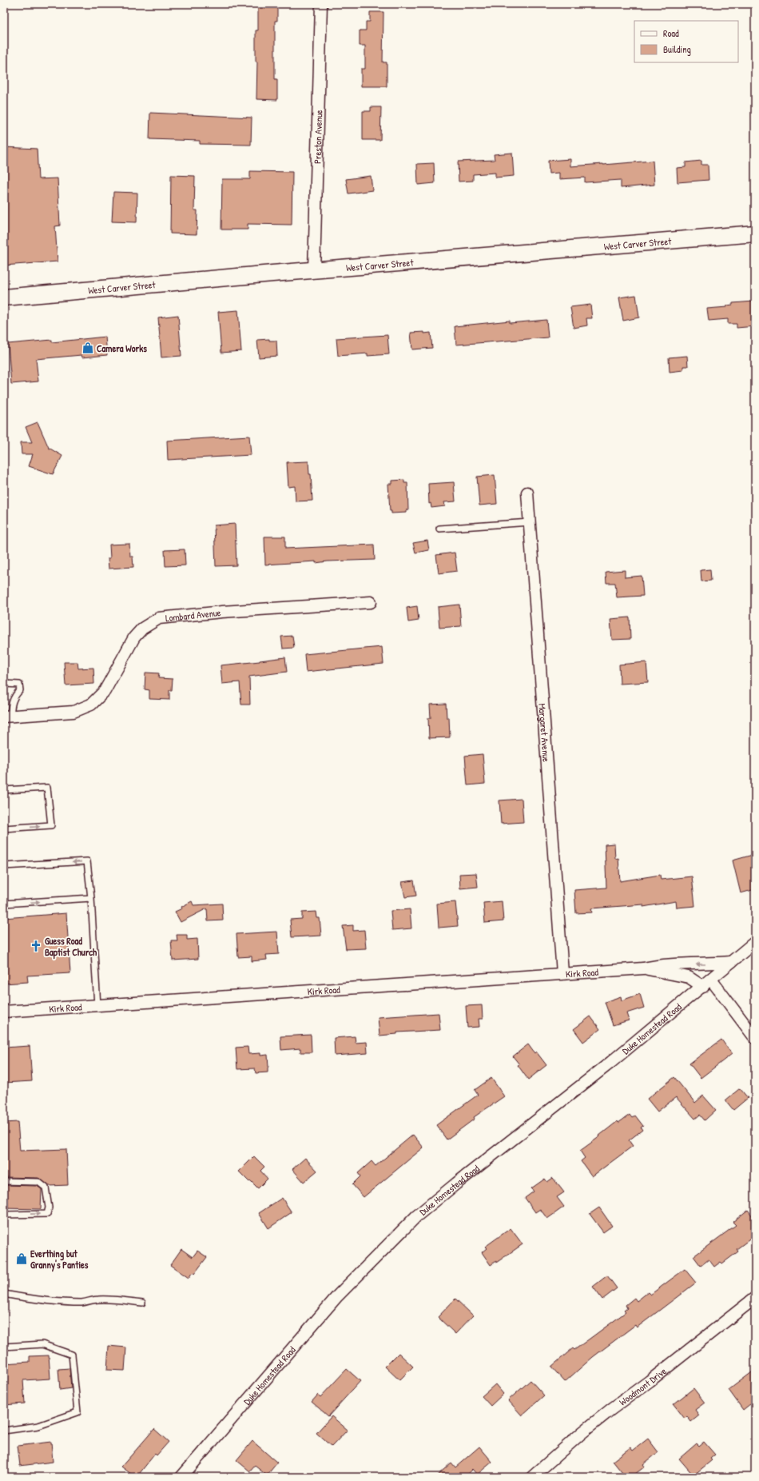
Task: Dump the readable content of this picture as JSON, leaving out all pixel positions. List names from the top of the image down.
{
  "streets": {
    "street": [
      "Preston Avenue",
      "West Carver Street",
      "Lombard Avenue",
      "Margaret Avenue",
      "Kirk Road",
      "Duke Homestead Road",
      "Woodmont Drive"
    ]
  },
  "crossings": [
    ["Preston Avenue", "West Carver Street"],
    ["Margaret Avenue", "Kirk Road"],
    ["Kirk Road", "Duke Homestead Road"]
  ],
  "places": {
    "shop": ["Camera Works", "Everthing but Granny's Panties"],
    "church": ["Guess Road Baptist Church"]
  },
  "legend": ["Road", "Building"]
}
